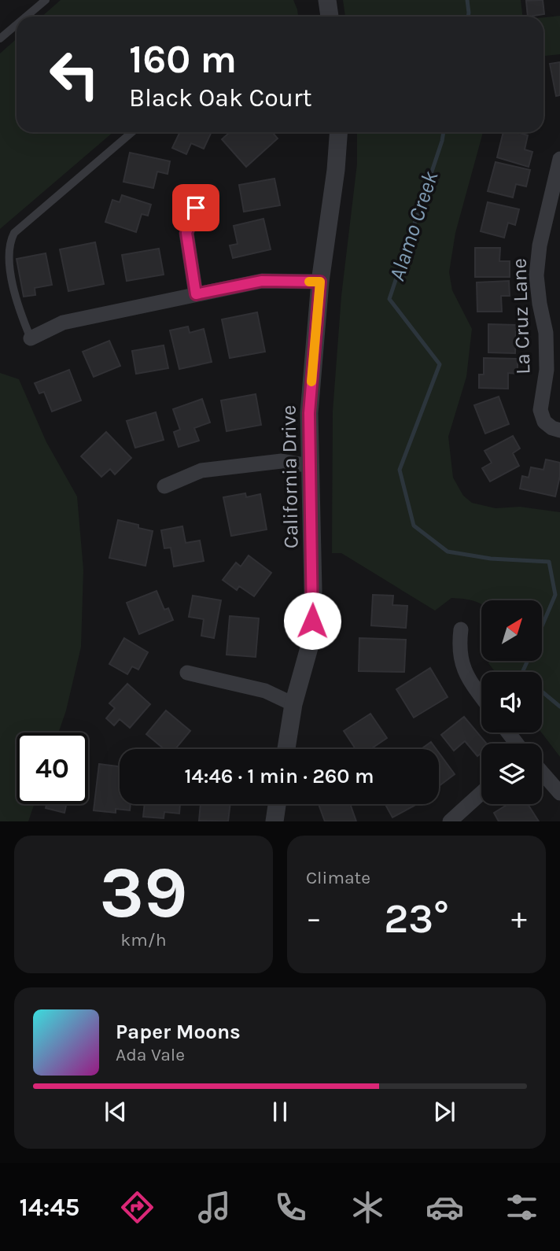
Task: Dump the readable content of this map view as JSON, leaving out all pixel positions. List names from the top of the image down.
{
  "streets": {
    "street": ["La Cruz Lane", "California Drive"]
  },
  "water": ["Alamo Creek"],
  "north": "top right",
  "page": {
    "turn": ["160 m", "Black Oak Court"],
    "limit": "40",
    "trip": "14:46 · 1 min · 260 m",
    "tile": [
      ["39", "km/h"],
      "Climate"
    ],
    "heat": ["−", "23°", "+"],
    "song": ["Paper Moons", "Ada Vale"],
    "tabs": "14:45"
  }
}
